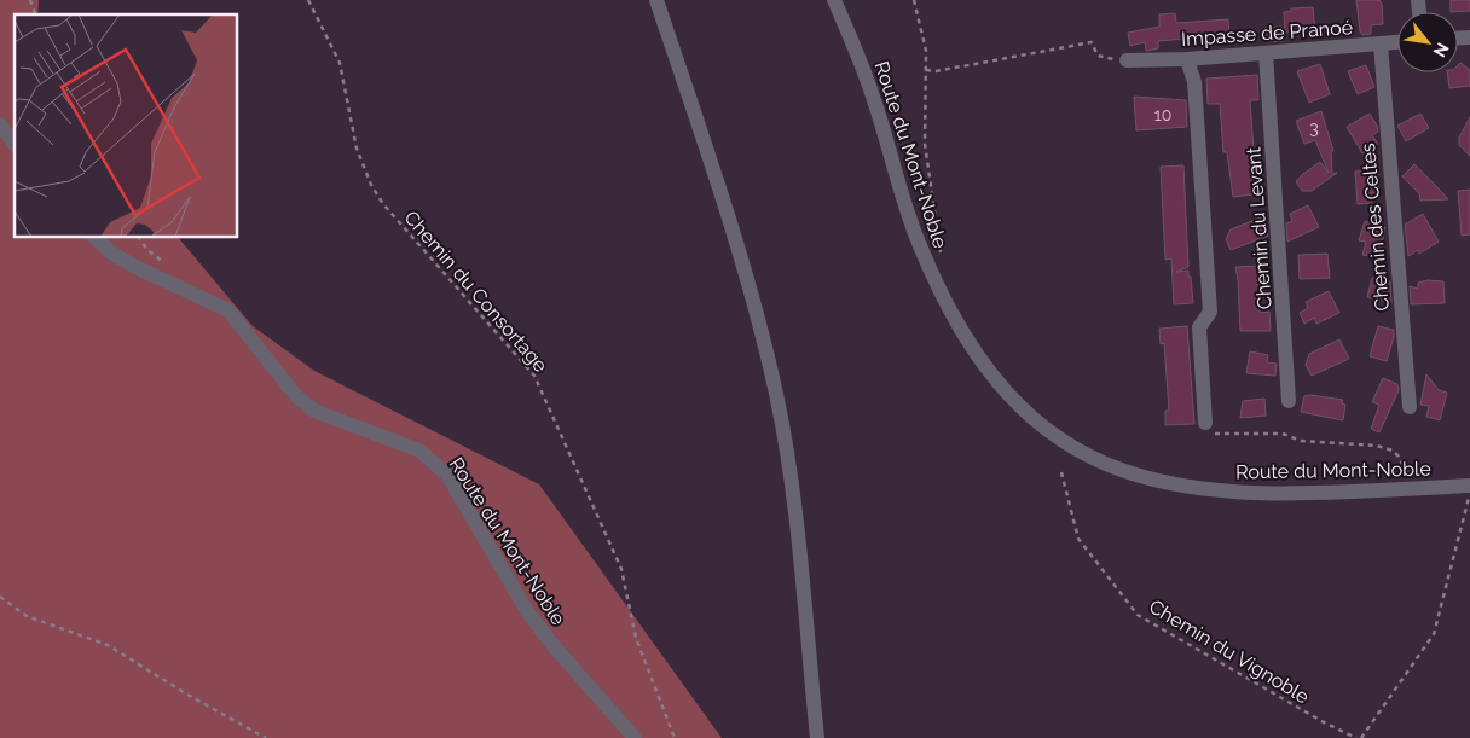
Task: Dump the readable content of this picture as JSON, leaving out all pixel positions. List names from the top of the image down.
{
  "streets": {
    "street": [
      "Impasse de Pranoé",
      "Route du Mont-Noble",
      "Chemin des Celtes",
      "Chemin du Levant"
    ],
    "path": ["Chemin du Consortage", "Chemin du Vignoble"]
  },
  "crossings": [
    ["Impasse de Pranoé", "Chemin des Celtes"],
    ["Impasse de Pranoé", "Chemin du Levant"]
  ],
  "house_numbers": ["10", "3"],
  "north": "bottom right"
}
